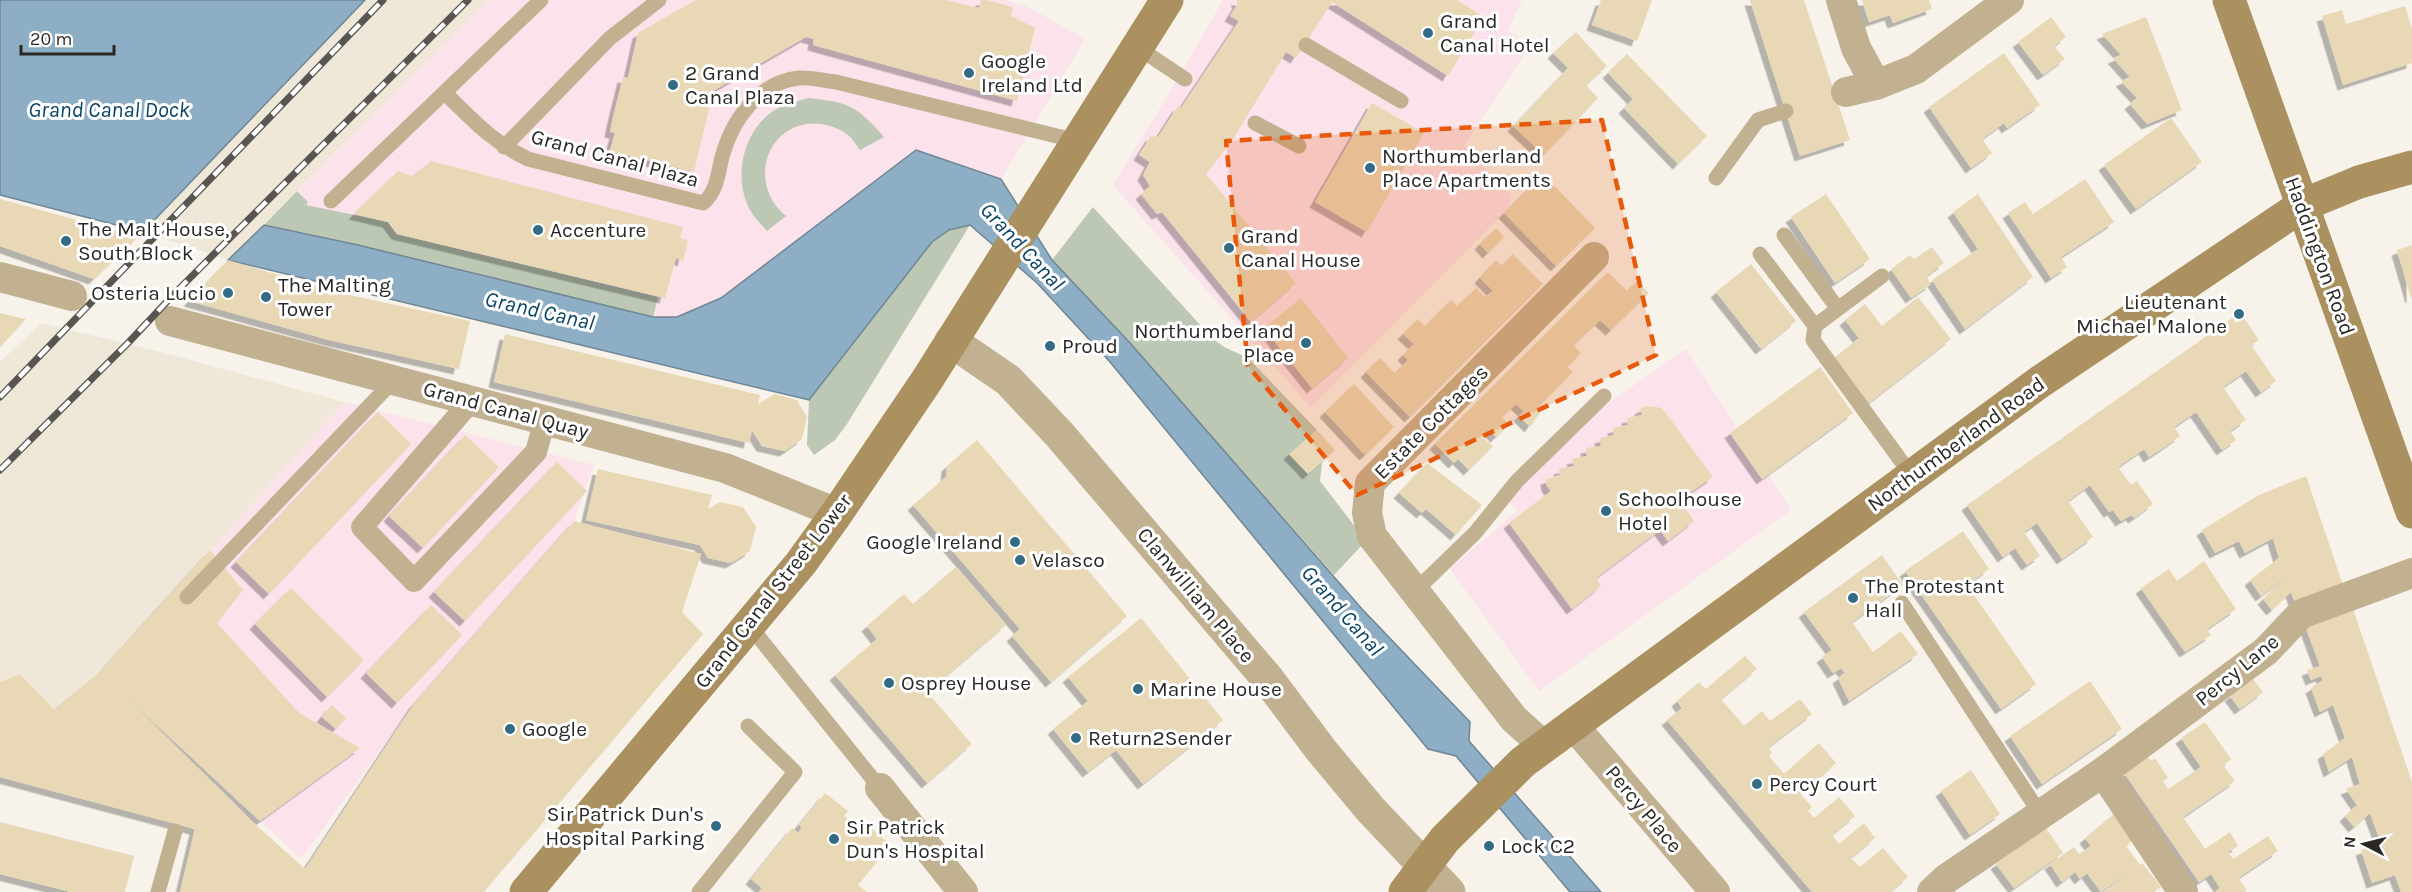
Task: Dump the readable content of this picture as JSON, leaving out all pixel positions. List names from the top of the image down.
{
  "streets": {
    "main road": ["Haddington Road", "Northumberland Road", "Grand Canal Street Lower"],
    "street": [
      "Grand Canal Quay",
      "Estate Cottages",
      "Clanwilliam Place",
      "Percy Lane",
      "Percy Place"
    ],
    "lane": ["Grand Canal Plaza"]
  },
  "crossings": [
    ["Grand Canal Plaza", "Grand Canal Street Lower"],
    ["Haddington Road", "Northumberland Road"],
    ["Grand Canal Quay", "Grand Canal Street Lower"],
    ["Estate Cottages", "Northumberland Road"],
    ["Northumberland Road", "Clanwilliam Place"],
    ["Northumberland Road", "Percy Place"],
    ["Grand Canal Street Lower", "Clanwilliam Place"]
  ],
  "water": ["Grand Canal Dock", "Grand Canal"],
  "places": [
    "Grand Canal Hotel",
    "Google Ireland Ltd",
    "2 Grand Canal Plaza",
    "Northumberland Place Apartments",
    "Accenture",
    "The Malt House, South Block",
    "Grand Canal House",
    "Osteria Lucio",
    "The Malting Tower",
    "Lieutenant Michael Malone",
    "Northumberland Place",
    "Proud",
    "Schoolhouse Hotel",
    "Google Ireland",
    "Velasco",
    "The Protestant Hall",
    "Osprey House",
    "Marine House",
    "Google",
    "Return2Sender",
    "Percy Court",
    "Sir Patrick Dun's Hospital Parking",
    "Sir Patrick Dun's Hospital",
    "Lock C2"
  ],
  "scale_bar": "20 m",
  "north": "left"
}
